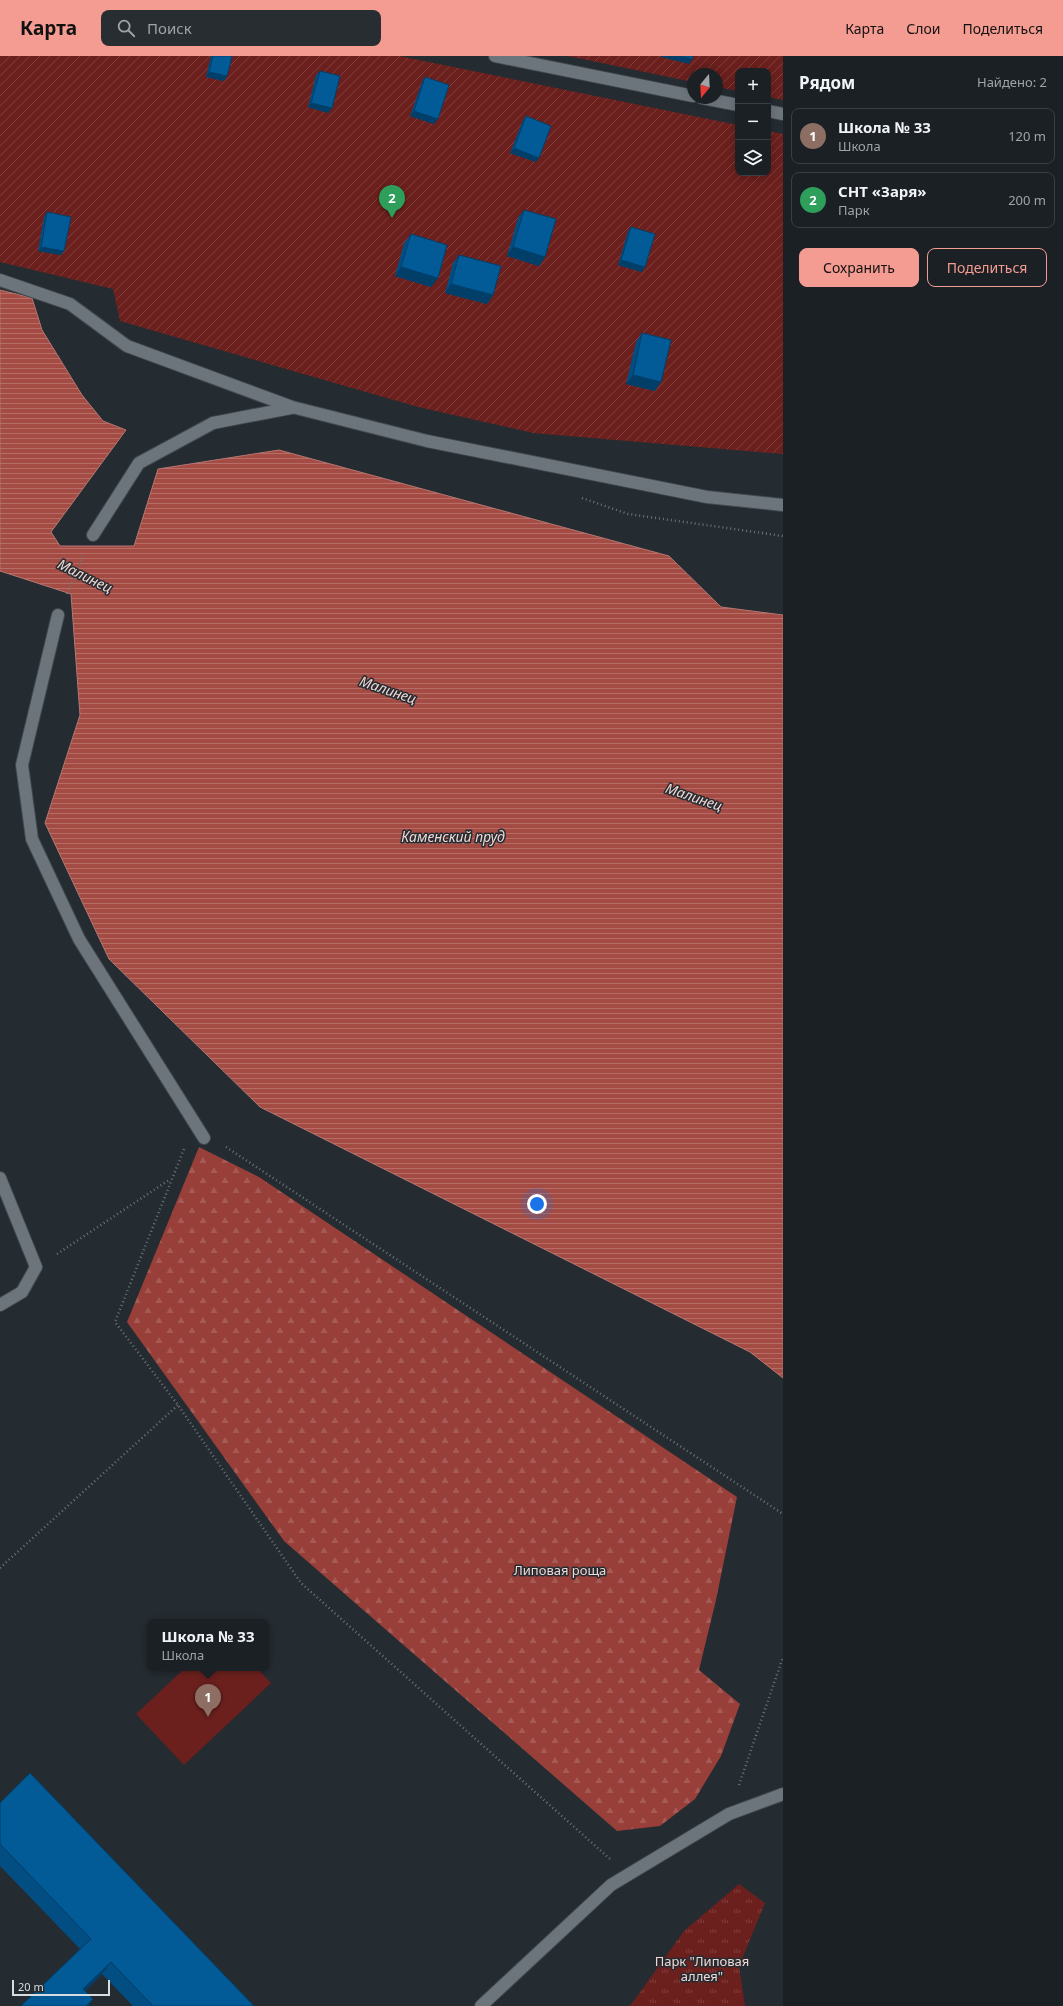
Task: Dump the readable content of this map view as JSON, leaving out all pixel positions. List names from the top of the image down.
{
  "water": ["Малинец", "Каменский пруд"],
  "parks": ["Липовая роща", "Парк \"Липовая аллея\""],
  "scale_bar": "20 m",
  "north": "bottom",
  "page": {
    "header": "Карта",
    "search": "Поиск",
    "nav": ["Карта", "Слои", "Поделиться"],
    "heading": ["Рядом", "Найдено: 2"],
    "map_buttons": ["+", "−"],
    "list": [
      {
        "mark": "1",
        "name": "Школа № 33",
        "note": "Школа",
        "value": "120 m"
      },
      {
        "mark": "2",
        "name": "СНТ «Заря»",
        "note": "Парк",
        "value": "200 m"
      }
    ],
    "pins": ["2", "1"],
    "buttons": ["Сохранить", "Поделиться"],
    "popup": ["Школа № 33", "Школа"],
    "scale": "20 m"
  }
}
